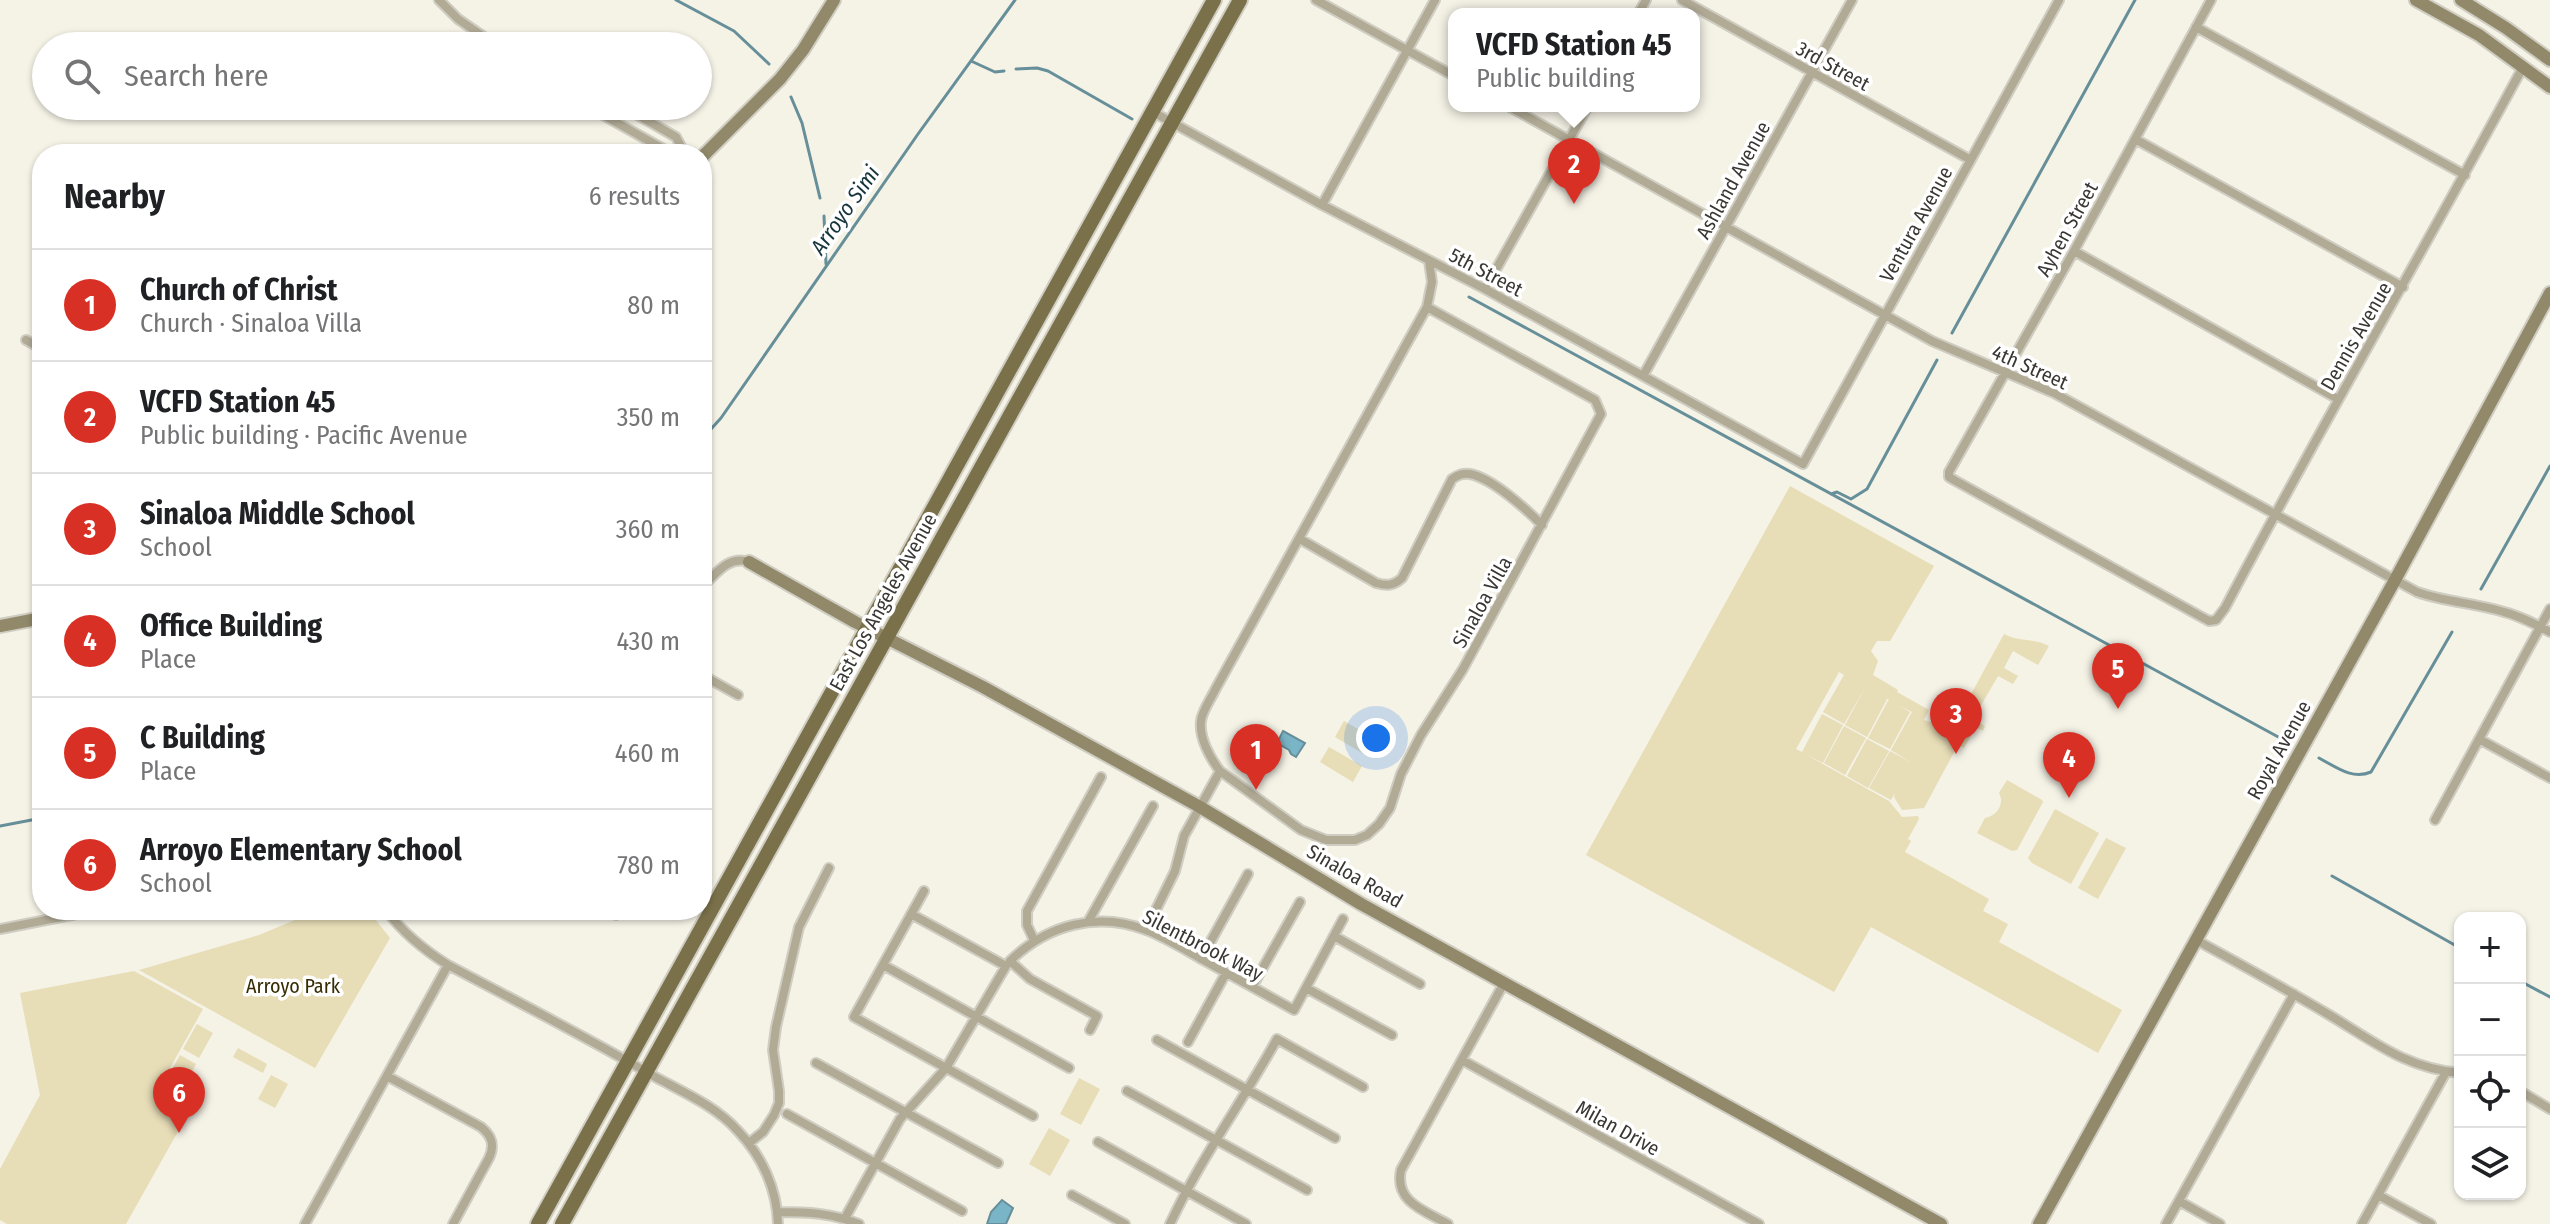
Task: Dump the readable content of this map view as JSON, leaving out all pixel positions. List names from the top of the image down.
{
  "streets": {
    "main road": ["East Los Angeles Avenue"],
    "street": [
      "3rd Street",
      "Ashland Avenue",
      "Ventura Avenue",
      "Ayhen Street",
      "5th Street",
      "Dennis Avenue",
      "4th Street",
      "Sinaloa Villa",
      "Royal Avenue",
      "Sinaloa Road",
      "Silentbrook Way",
      "Milan Drive"
    ]
  },
  "crossings": [
    ["3rd Street", "Ashland Avenue"],
    ["3rd Street", "Ventura Avenue"],
    ["Ashland Avenue", "5th Street"],
    ["Ashland Avenue", "4th Street"],
    ["Ventura Avenue", "5th Street"],
    ["Ventura Avenue", "4th Street"],
    ["Ayhen Street", "Dennis Avenue"],
    ["Ayhen Street", "4th Street"],
    ["5th Street", "East Los Angeles Avenue"],
    ["5th Street", "Sinaloa Villa"],
    ["Dennis Avenue", "4th Street"],
    ["4th Street", "Royal Avenue"],
    ["East Los Angeles Avenue", "Sinaloa Road"]
  ],
  "water": ["Arroyo Simi"],
  "parks": ["Arroyo Park"],
  "page": {
    "popup": ["VCFD Station 45", "Public building"],
    "search": "Search here",
    "pins": [
      "2",
      "5",
      "3",
      "1",
      "4",
      "6"
    ],
    "heading": ["Nearby", "6 results"],
    "list": [
      {
        "mark": "1",
        "name": "Church of Christ",
        "note": "Church · Sinaloa Villa",
        "value": "80 m"
      },
      {
        "mark": "2",
        "name": "VCFD Station 45",
        "note": "Public building · Pacific Avenue",
        "value": "350 m"
      },
      {
        "mark": "3",
        "name": "Sinaloa Middle School",
        "note": "School",
        "value": "360 m"
      },
      {
        "mark": "4",
        "name": "Office Building",
        "note": "Place",
        "value": "430 m"
      },
      {
        "mark": "5",
        "name": "C Building",
        "note": "Place",
        "value": "460 m"
      },
      {
        "mark": "6",
        "name": "Arroyo Elementary School",
        "note": "School",
        "value": "780 m"
      }
    ],
    "map_buttons": ["+", "−"]
  }
}
